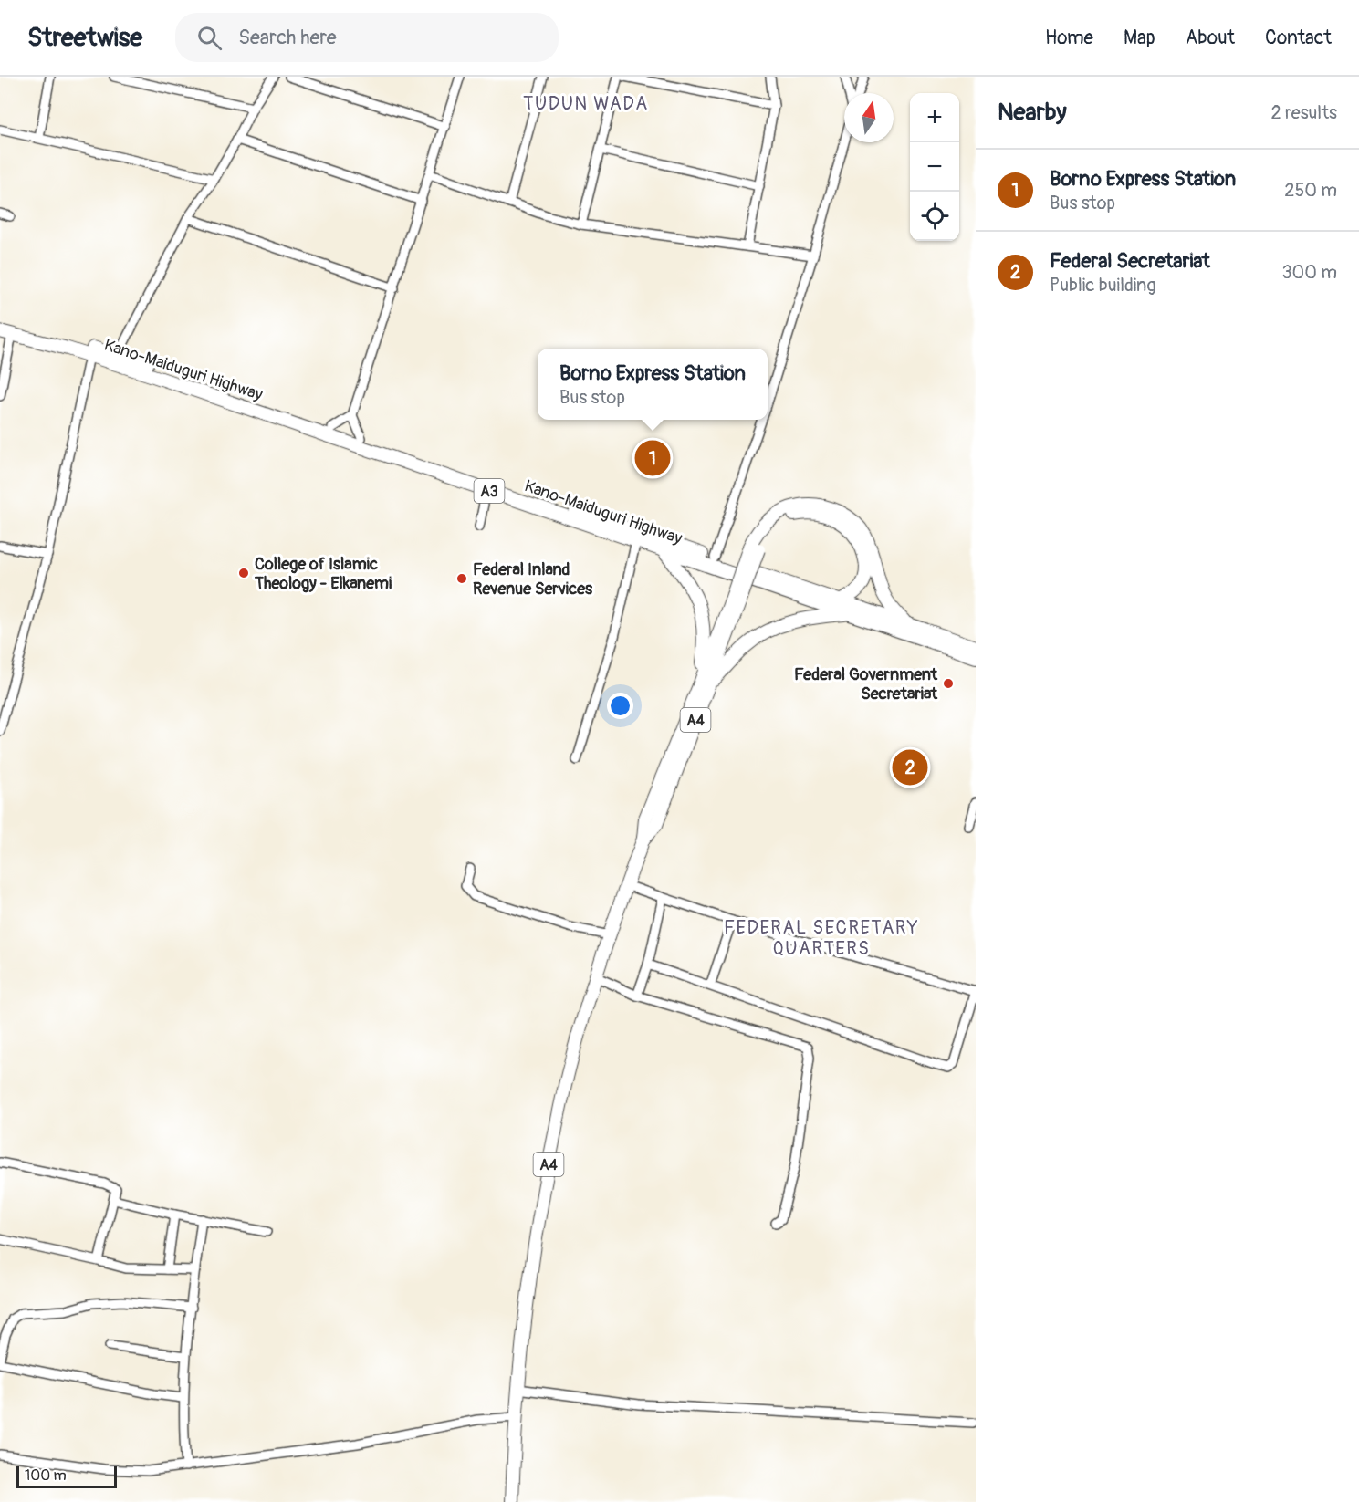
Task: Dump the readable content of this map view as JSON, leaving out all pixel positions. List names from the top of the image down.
{
  "streets": {
    "highway": ["Kano-Maiduguri Highway", "A3", "A4"]
  },
  "crossings": [
    ["Kano-Maiduguri Highway", "A4"]
  ],
  "districts": ["TUDUN WADA", "FEDERAL SECRETARY QUARTERS"],
  "places": ["College of Islamic Theology - Elkanemi", "Federal Inland Revenue Services", "Federal Government Secretariat"],
  "scale_bar": "100 m",
  "north": "top",
  "page": {
    "header": "Streetwise",
    "search": "Search here",
    "nav": [
      "Home",
      "Map",
      "About",
      "Contact"
    ],
    "heading": ["Nearby", "2 results"],
    "map_buttons": ["+", "−"],
    "list": [
      {
        "mark": "1",
        "name": "Borno Express Station",
        "note": "Bus stop",
        "value": "250 m"
      },
      {
        "mark": "2",
        "name": "Federal Secretariat",
        "note": "Public building",
        "value": "300 m"
      }
    ],
    "popup": ["Borno Express Station", "Bus stop"],
    "pins": ["1", "2"],
    "scale": "100 m"
  }
}
